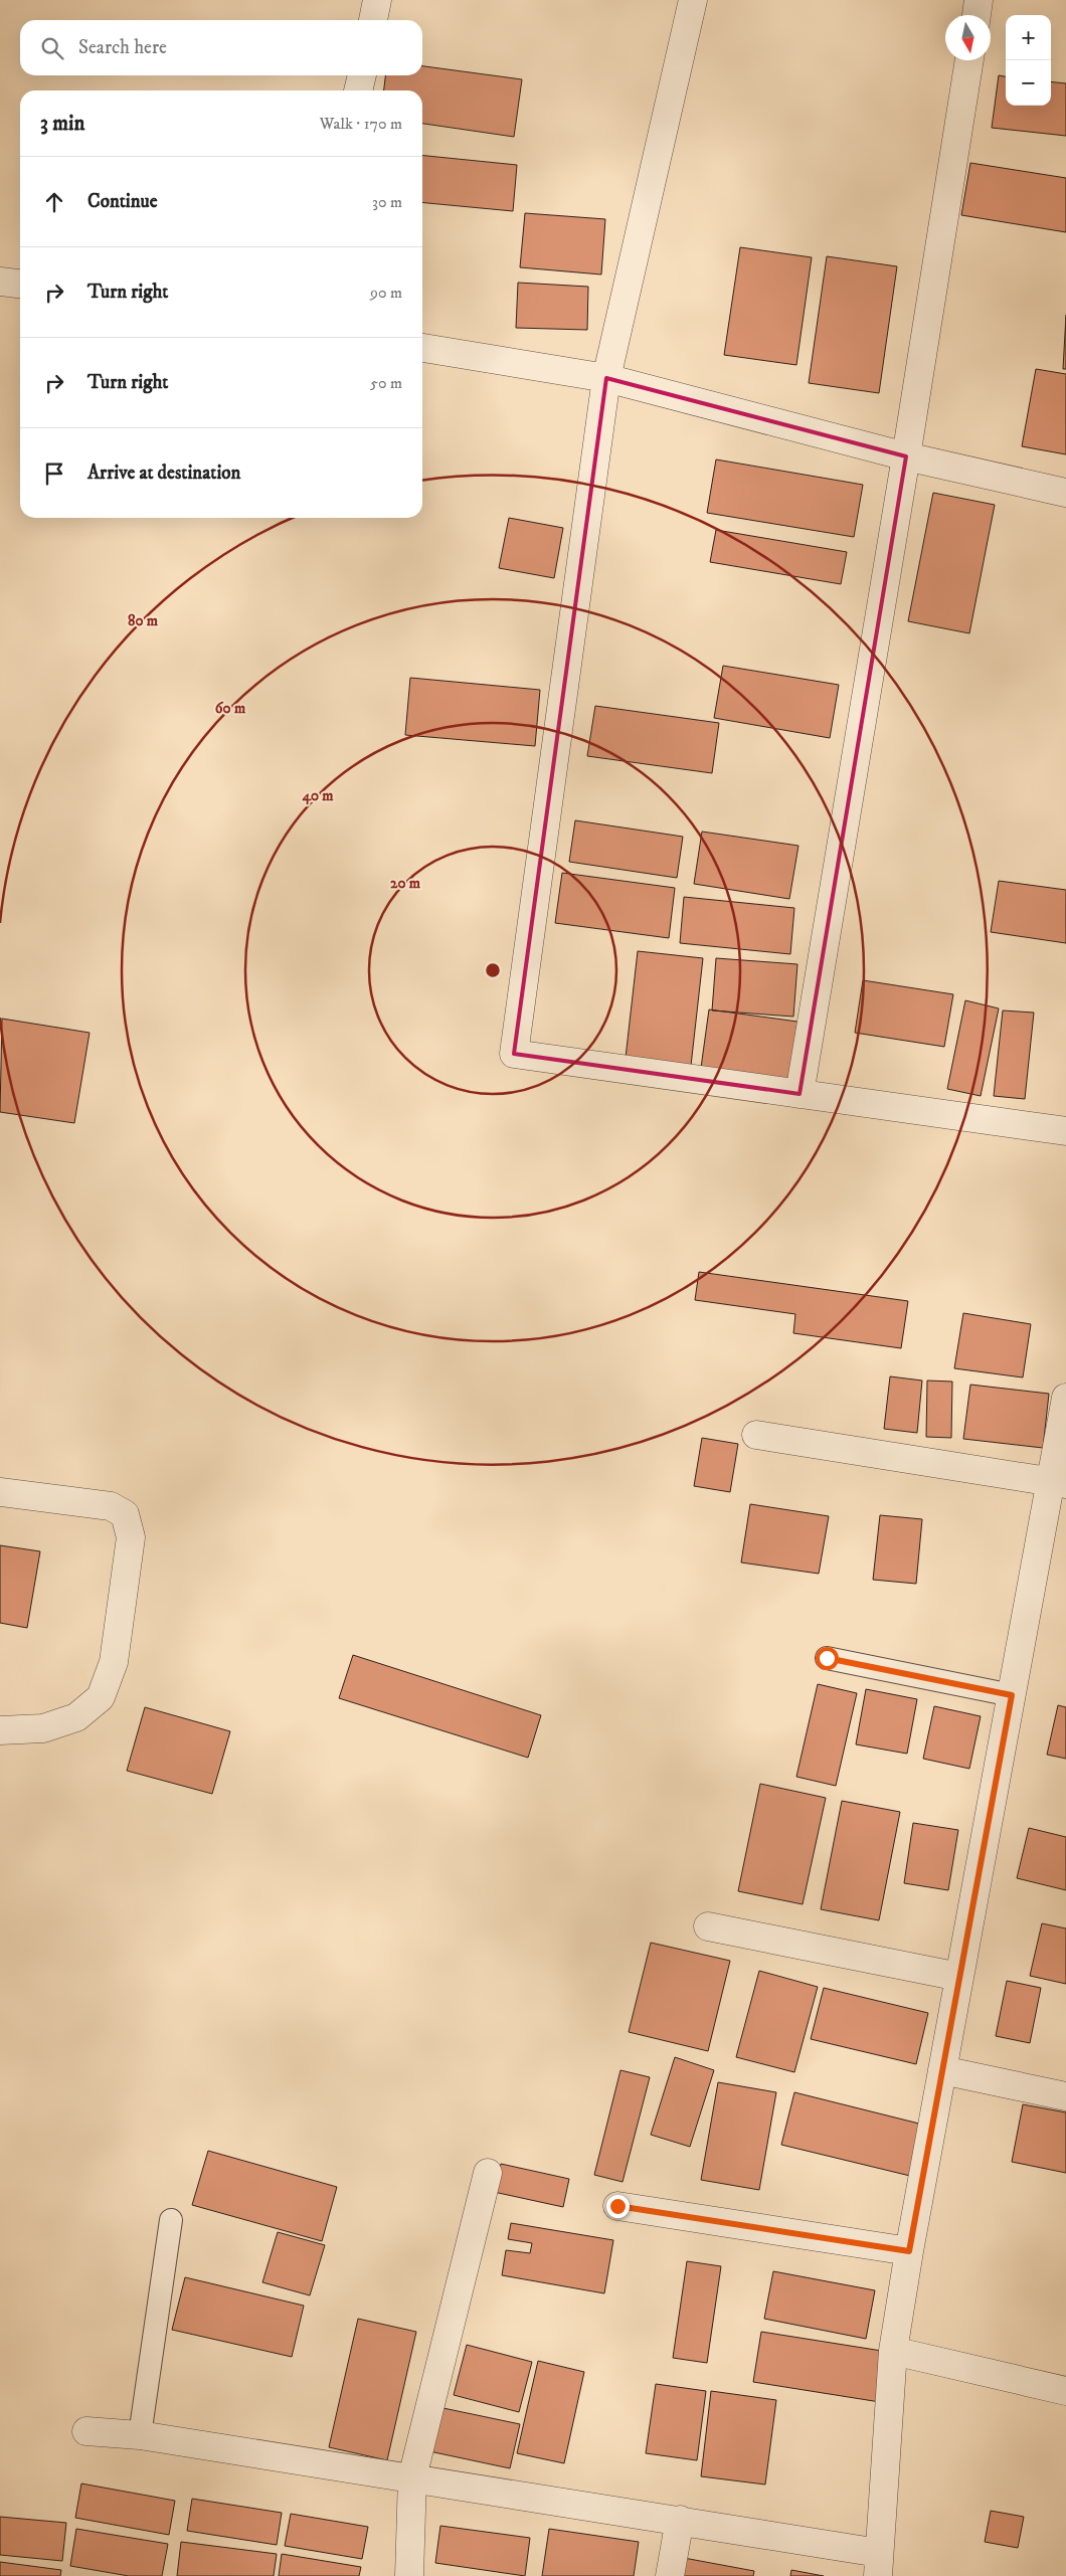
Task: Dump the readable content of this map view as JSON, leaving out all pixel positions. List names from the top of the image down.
{
  "north": "bottom",
  "page": {
    "map_buttons": ["+", "−"],
    "search": "Search here",
    "heading": ["3 min", "Walk · 170 m"],
    "list": [
      ["Continue", "30 m"],
      ["Turn right", "90 m"],
      ["Turn right", "50 m"],
      "Arrive at destination"
    ]
  },
  "rings": [
    "80 m",
    "60 m",
    "40 m",
    "20 m"
  ]
}
